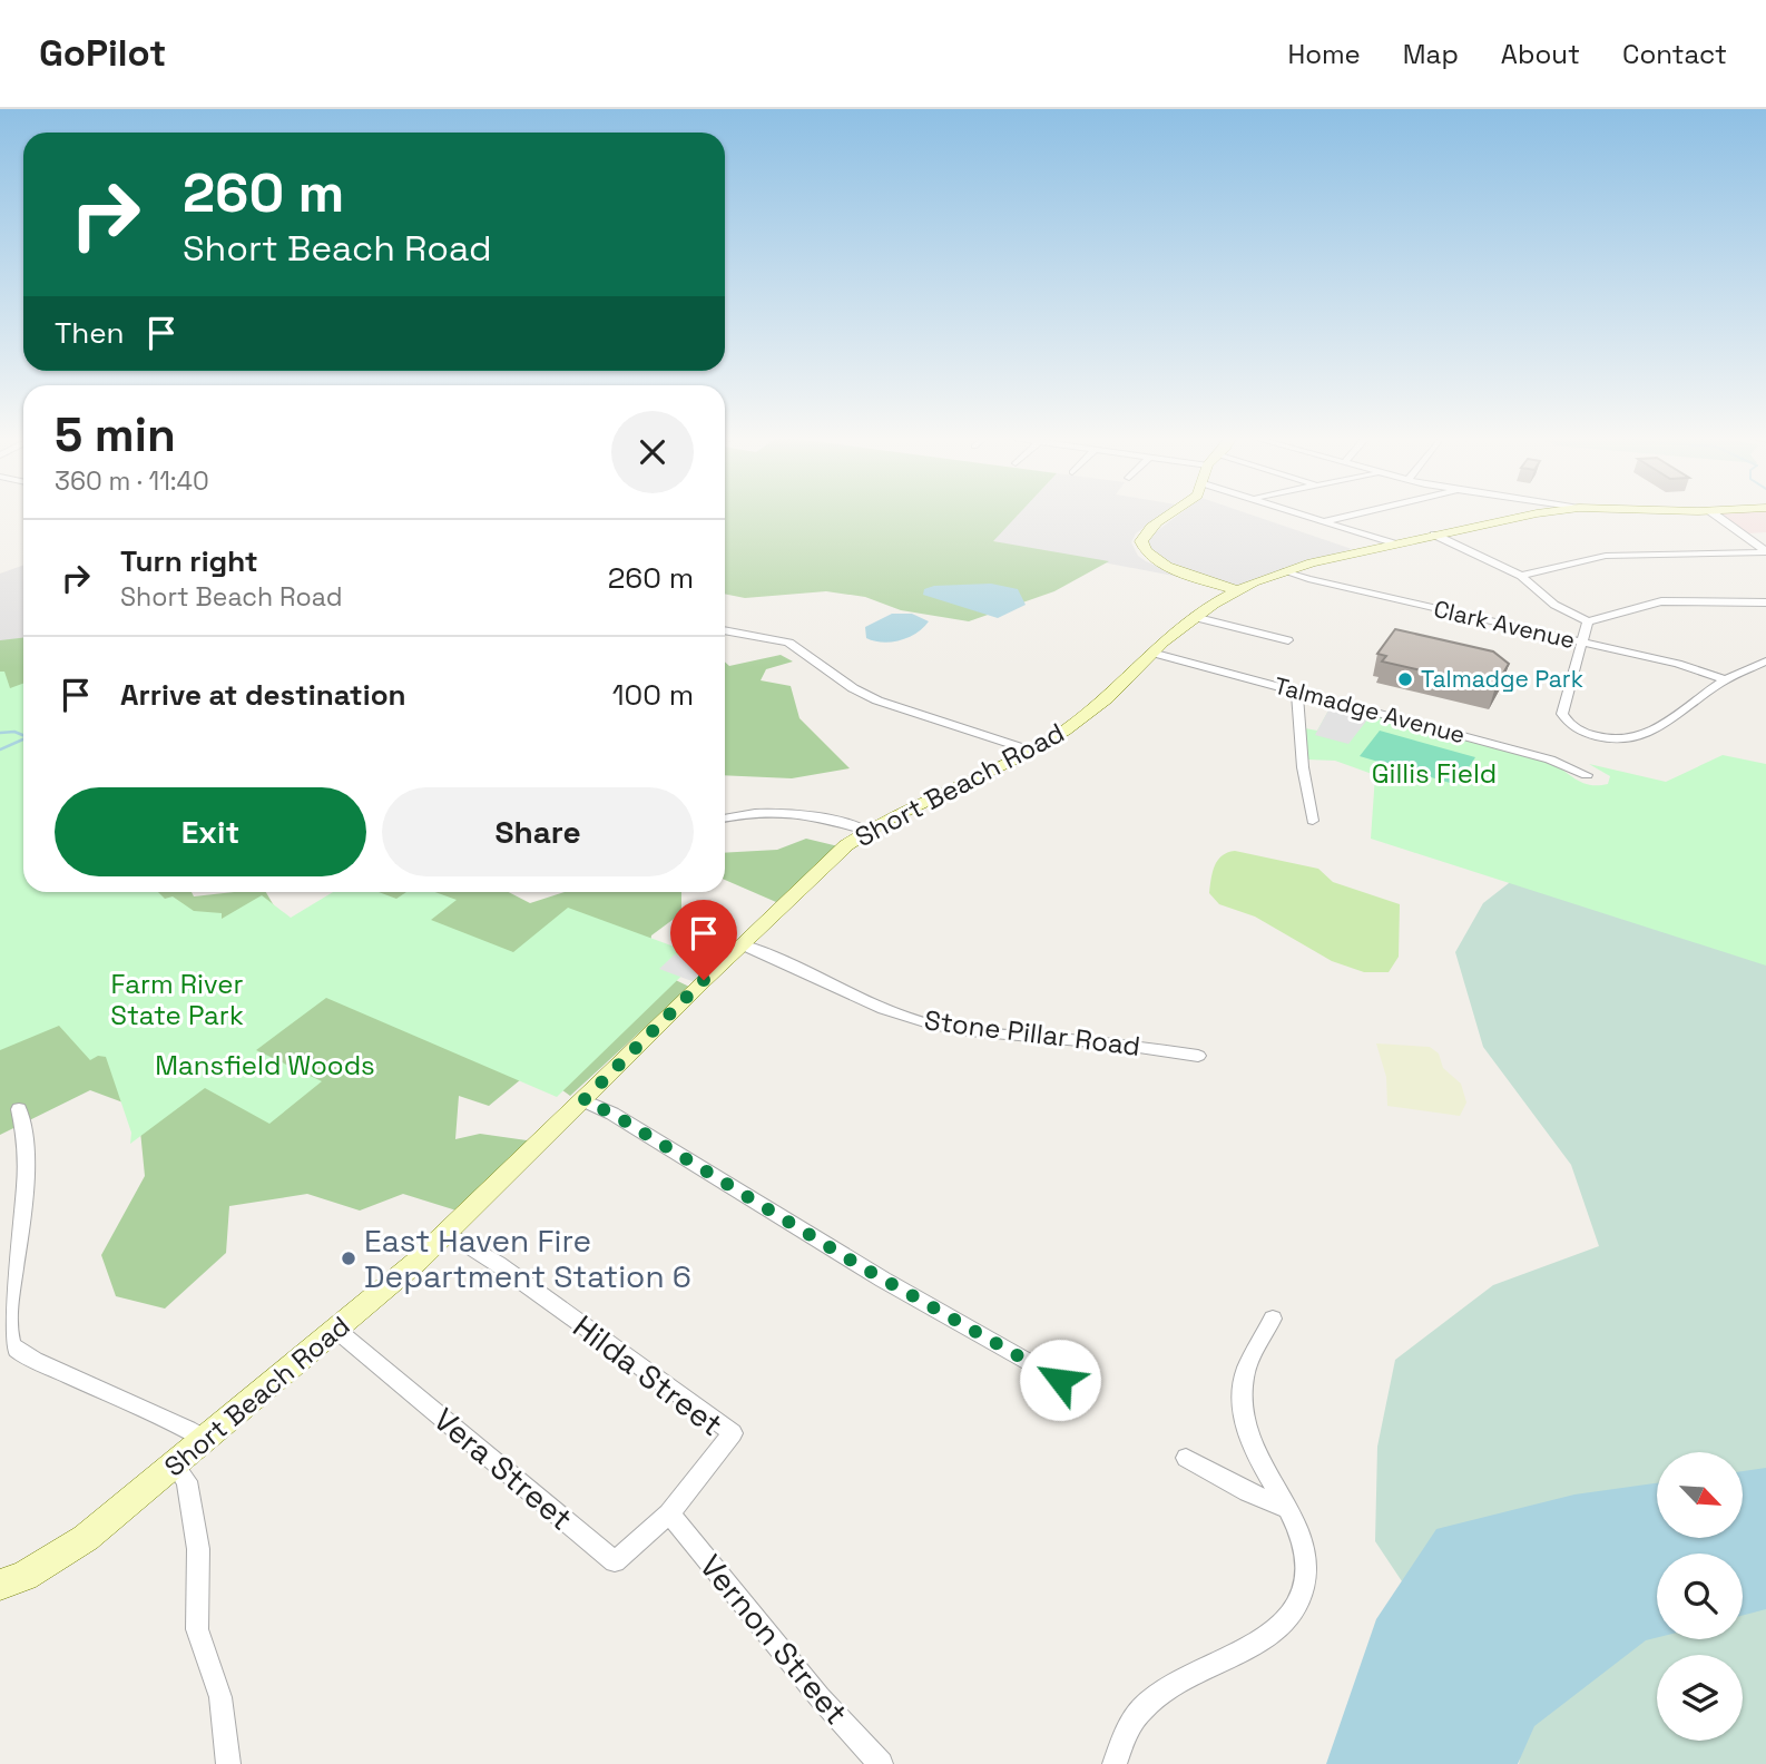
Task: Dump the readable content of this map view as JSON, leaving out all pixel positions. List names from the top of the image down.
{
  "streets": {
    "main road": ["Short Beach Road"],
    "street": [
      "Clark Avenue",
      "Talmadge Avenue",
      "Stone Pillar Road",
      "Hilda Street",
      "Vera Street",
      "Vernon Street"
    ]
  },
  "crossings": [
    ["Clark Avenue", "Short Beach Road"],
    ["Talmadge Avenue", "Short Beach Road"],
    ["Short Beach Road", "Stone Pillar Road"],
    ["Short Beach Road", "Hilda Street"],
    ["Short Beach Road", "Vera Street"],
    ["Hilda Street", "Vera Street"],
    ["Hilda Street", "Vernon Street"],
    ["Vera Street", "Vernon Street"]
  ],
  "parks": ["Gillis Field", "Farm River State Park", "Mansfield Woods"],
  "places": ["Talmadge Park", "East Haven Fire Department Station 6"],
  "north": "bottom right",
  "page": {
    "header": "GoPilot",
    "nav": [
      "Home",
      "Map",
      "About",
      "Contact"
    ],
    "turn": ["260 m", "Short Beach Road"],
    "then": "Then",
    "heading": ["5 min", "360 m · 11:40"],
    "list": [
      {
        "name": "Turn right",
        "note": "Short Beach Road",
        "value": "260 m"
      },
      {
        "name": "Arrive at destination",
        "value": "100 m"
      }
    ],
    "buttons": ["Exit", "Share"]
  }
}
